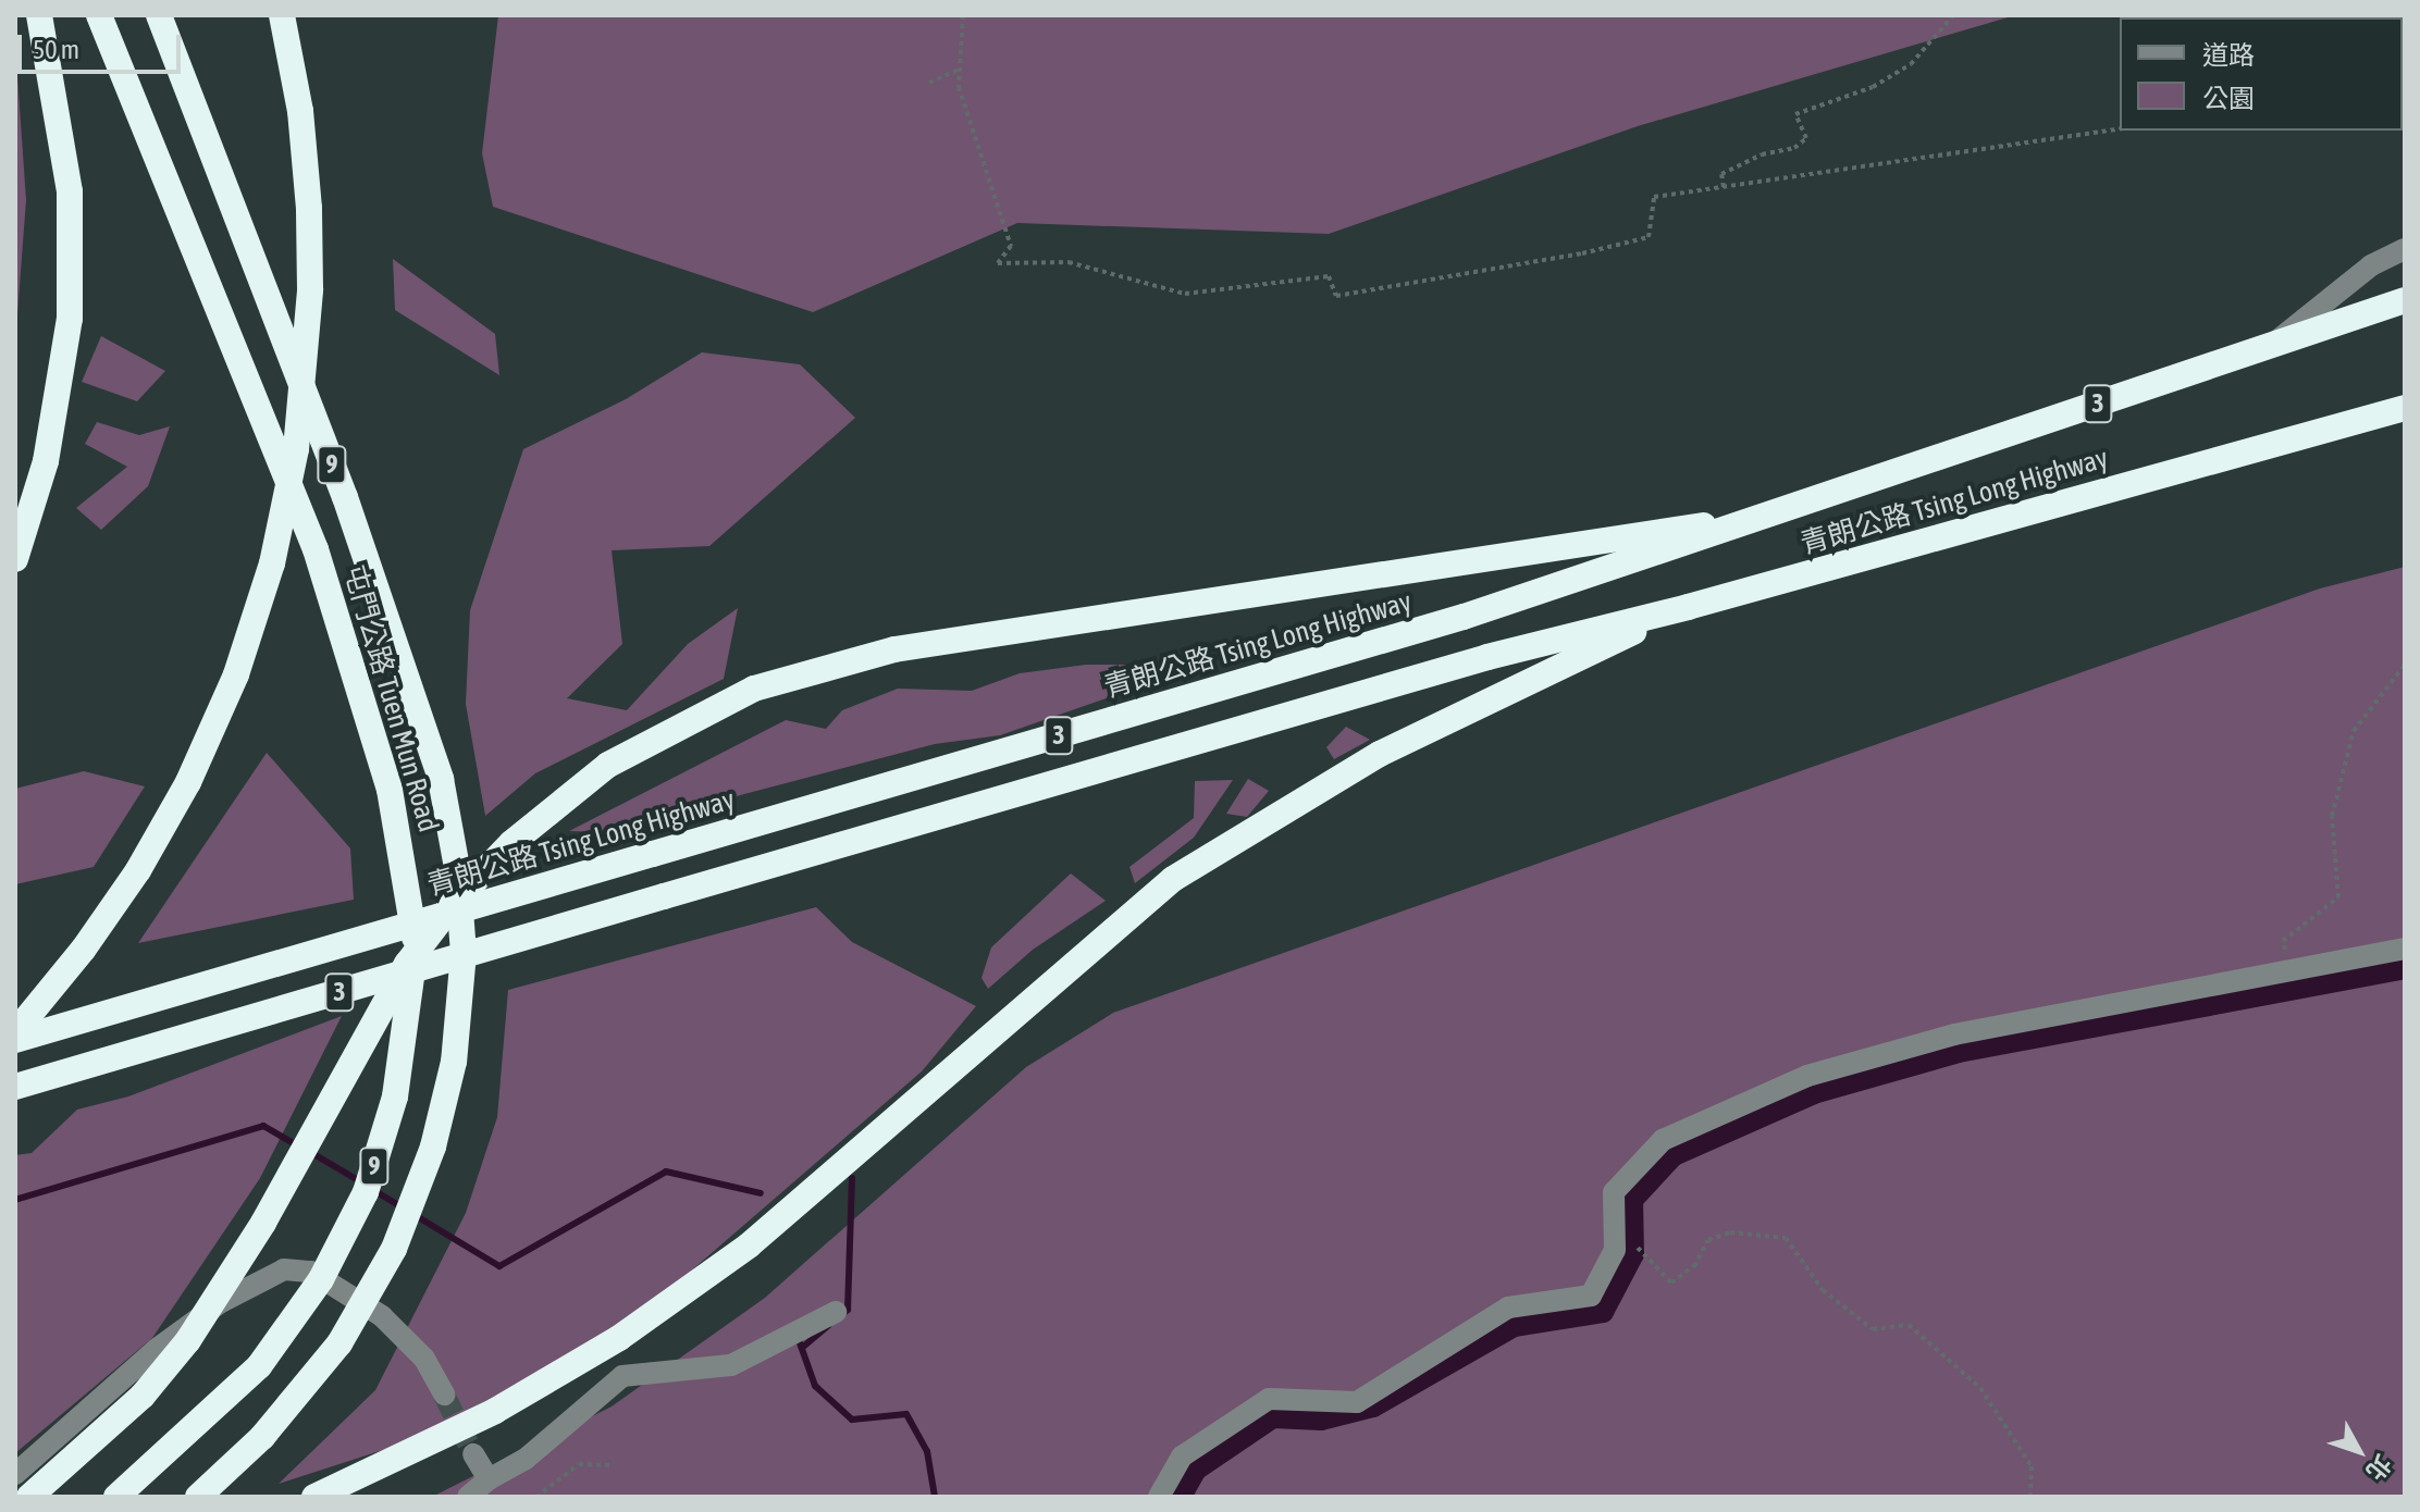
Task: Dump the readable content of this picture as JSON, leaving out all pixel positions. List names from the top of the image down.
{
  "streets": {
    "highway": [
      "3",
      "9",
      "青朗公路 Tsing Long Highway",
      "屯門公路 Tuen Mun Road"
    ]
  },
  "legend": ["道路", "公園"],
  "scale_bar": "50 m",
  "north": "bottom right"
}
